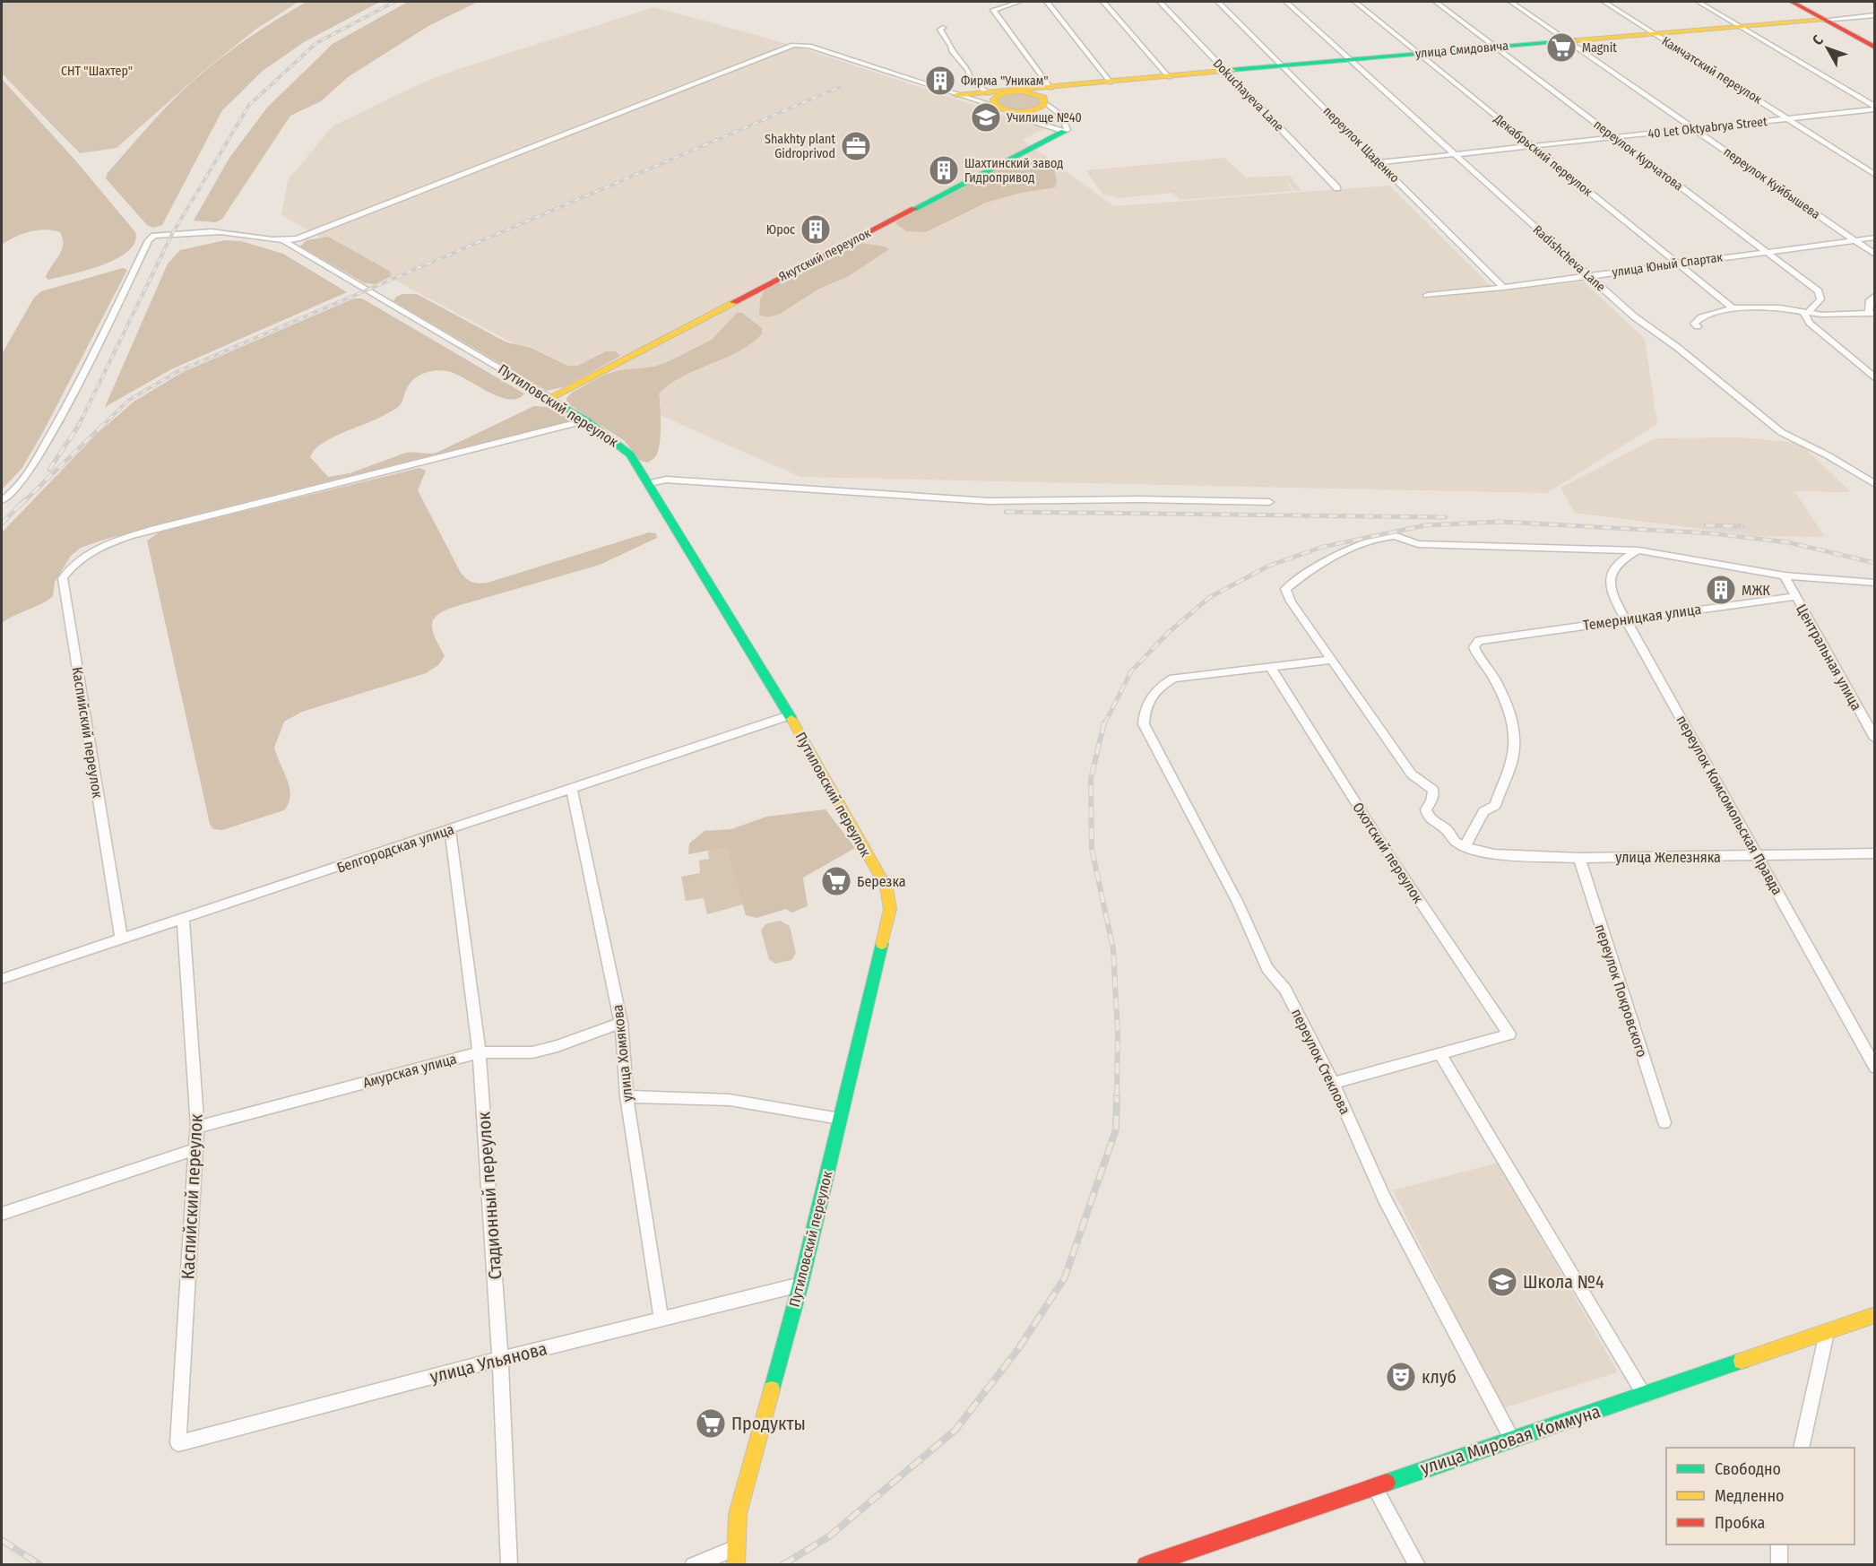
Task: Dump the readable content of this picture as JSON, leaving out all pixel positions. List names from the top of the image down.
{
  "streets": {
    "main road": [
      "улица Смидовича",
      "Якутский переулок",
      "Путиловский переулок",
      "улица Мировая Коммуна"
    ],
    "street": [
      "Камчатский переулок",
      "Dokuchayeva Lane",
      "40 Let Oktyabrya Street",
      "переулок Щаденко",
      "Декабрьский переулок",
      "переулок Курчатова",
      "переулок Куйбышева",
      "Radishcheva Lane",
      "улица Юный Спартак",
      "Темерницкая улица",
      "Центральная улица",
      "Каспийский переулок",
      "переулок Комсомольская Правда",
      "Белгородская улица",
      "Охотский переулок",
      "улица Железняка",
      "переулок Покровского",
      "улица Хомякова",
      "переулок Стеклова",
      "Амурская улица",
      "Стадионный переулок",
      "улица Ульянова"
    ]
  },
  "crossings": [
    ["улица Смидовича", "Камчатский переулок"],
    ["улица Смидовича", "Dokuchayeva Lane"],
    ["улица Смидовича", "переулок Щаденко"],
    ["улица Смидовича", "Декабрьский переулок"],
    ["улица Смидовича", "переулок Курчатова"],
    ["улица Смидовича", "переулок Куйбышева"],
    ["улица Смидовича", "Radishcheva Lane"],
    ["Камчатский переулок", "40 Let Oktyabrya Street"],
    ["40 Let Oktyabrya Street", "переулок Щаденко"],
    ["40 Let Oktyabrya Street", "Декабрьский переулок"],
    ["40 Let Oktyabrya Street", "переулок Курчатова"],
    ["40 Let Oktyabrya Street", "переулок Куйбышева"],
    ["40 Let Oktyabrya Street", "Radishcheva Lane"],
    ["переулок Щаденко", "улица Юный Спартак"],
    ["Декабрьский переулок", "улица Юный Спартак"],
    ["переулок Курчатова", "улица Юный Спартак"],
    ["переулок Куйбышева", "улица Юный Спартак"],
    ["Якутский переулок", "Путиловский переулок"],
    ["Radishcheva Lane", "улица Юный Спартак"],
    ["Путиловский переулок", "Каспийский переулок"],
    ["Путиловский переулок", "Белгородская улица"],
    ["Путиловский переулок", "улица Ульянова"],
    ["Темерницкая улица", "Центральная улица"],
    ["Темерницкая улица", "переулок Комсомольская Правда"],
    ["Темерницкая улица", "улица Железняка"],
    ["Каспийский переулок", "Белгородская улица"],
    ["Каспийский переулок", "Амурская улица"],
    ["Каспийский переулок", "улица Ульянова"],
    ["переулок Комсомольская Правда", "улица Железняка"],
    ["Белгородская улица", "улица Хомякова"],
    ["Белгородская улица", "Стадионный переулок"],
    ["Охотский переулок", "переулок Стеклова"],
    ["улица Железняка", "переулок Покровского"],
    ["улица Хомякова", "Амурская улица"],
    ["улица Хомякова", "улица Ульянова"],
    ["переулок Стеклова", "улица Мировая Коммуна"],
    ["Амурская улица", "Стадионный переулок"],
    ["Стадионный переулок", "улица Ульянова"]
  ],
  "parks": ["СНТ \"Шахтер\""],
  "places": {
    "supermarket": ["Magnit", "Березка", "Продукты"],
    "building": [
      "Фирма \"Уникам\"",
      "Шахтинский завод Гидропривод",
      "Юрос",
      "МЖК"
    ],
    "school or university": ["Училище №40", "Школа №4"],
    "office": ["Shakhty plant Gidroprivod"],
    "theatre": ["клуб"]
  },
  "legend": ["Свободно", "Медленно", "Пробка"],
  "north": "top left"
}
